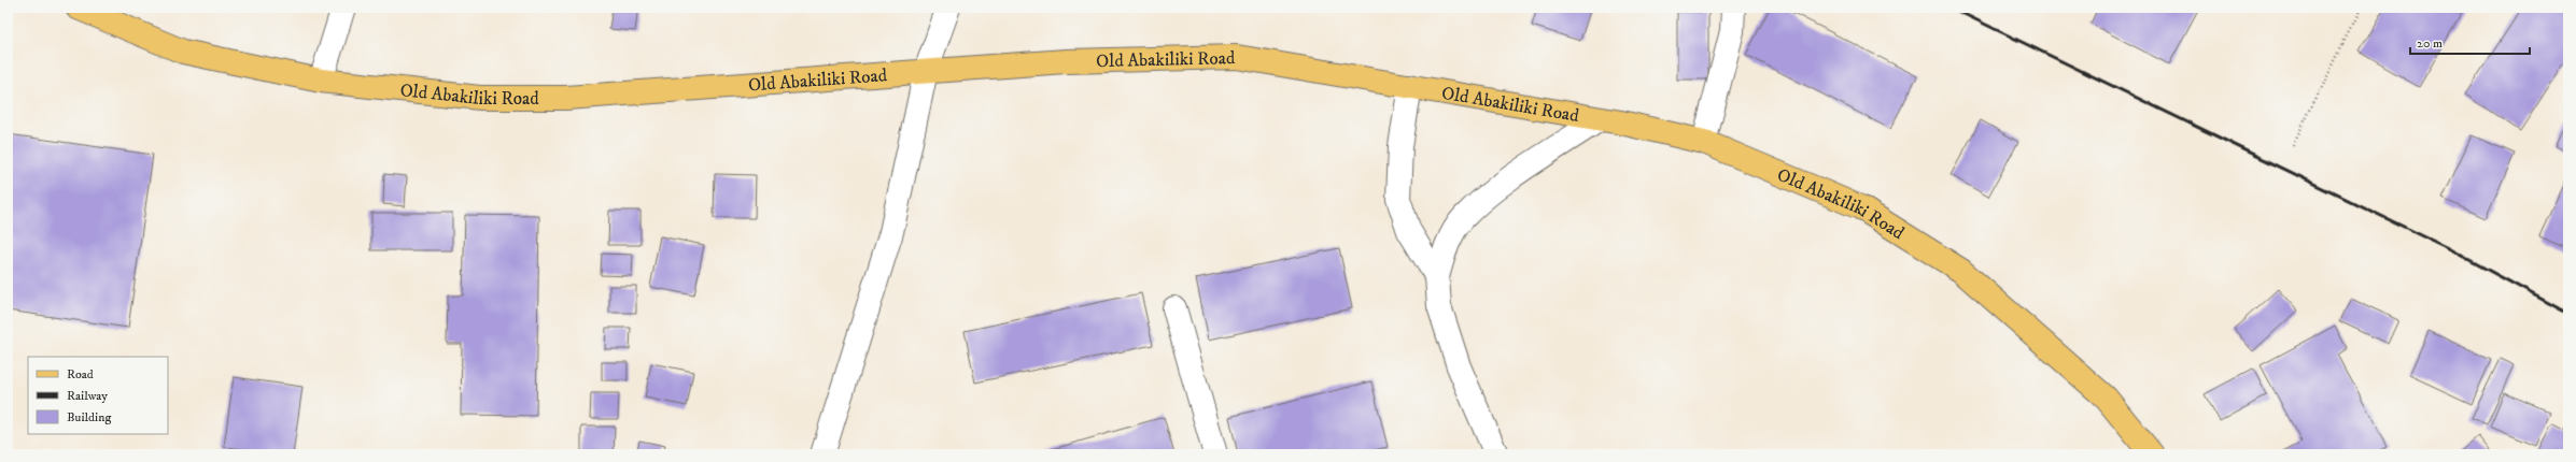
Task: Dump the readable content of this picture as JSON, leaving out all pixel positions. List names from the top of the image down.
{
  "streets": {
    "main road": ["Old Abakiliki Road"]
  },
  "legend": ["Road", "Railway", "Building"],
  "scale_bar": "20 m"
}
